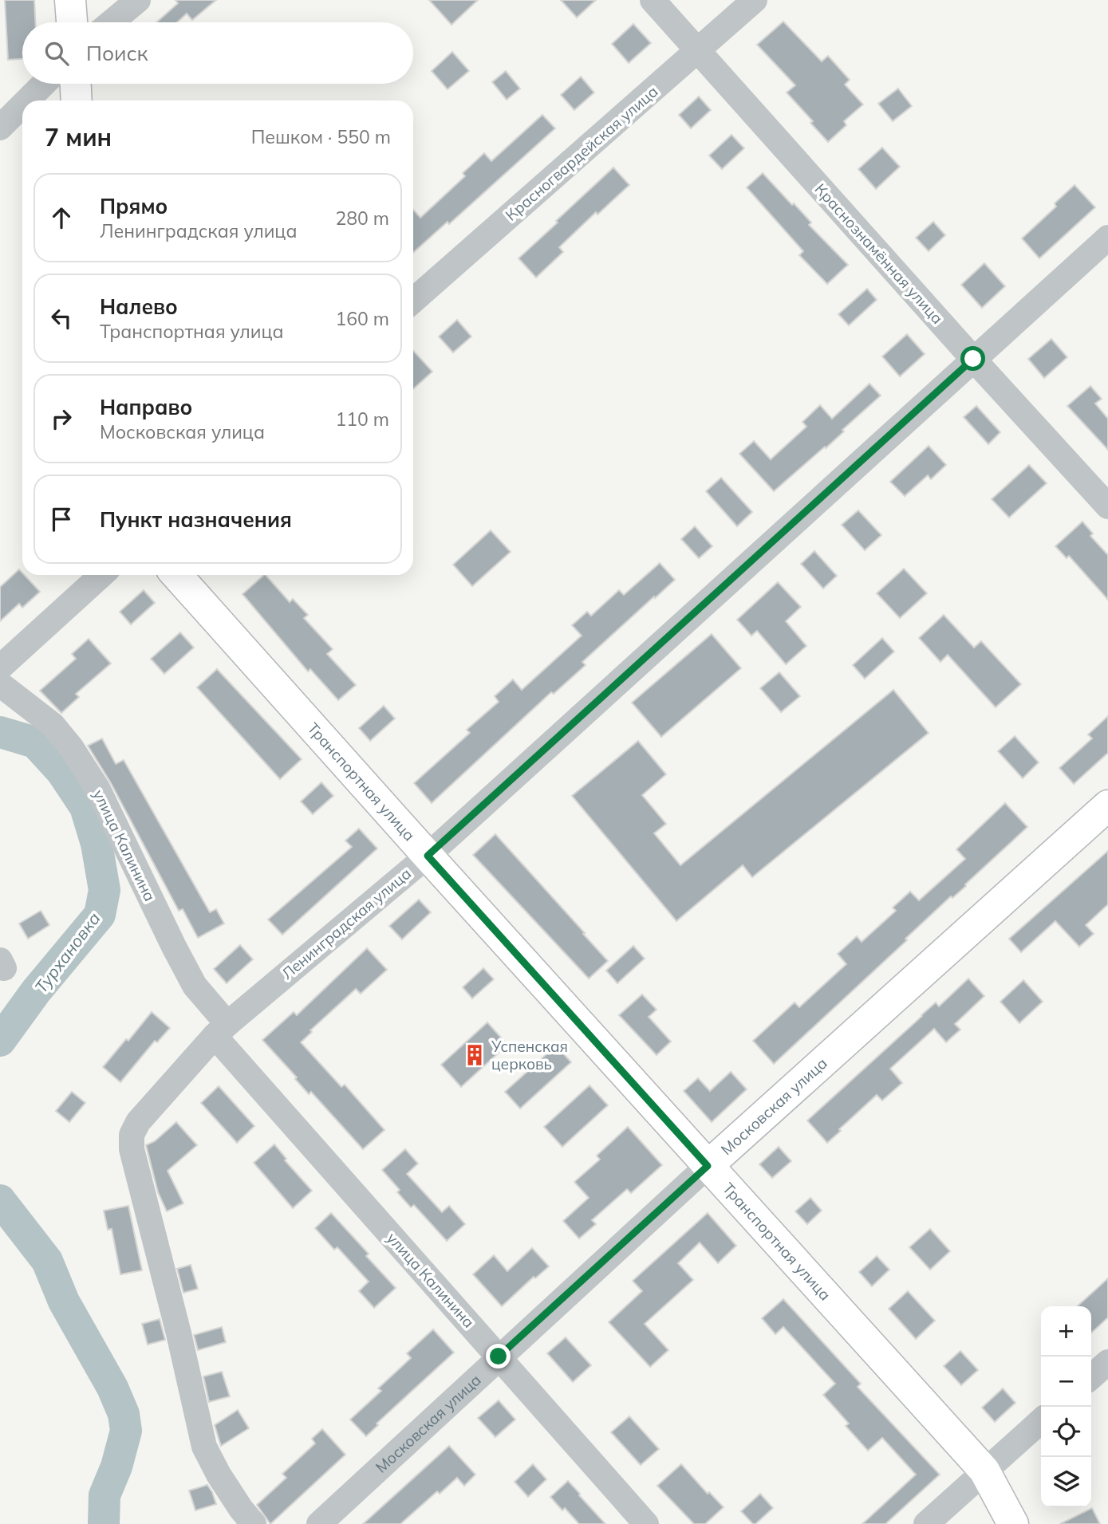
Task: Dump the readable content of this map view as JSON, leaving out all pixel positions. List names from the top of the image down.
{
  "streets": {
    "main road": ["Транспортная улица", "Московская улица"],
    "street": [
      "Красногвардейская улица",
      "Краснознамённая улица",
      "улица Калинина",
      "Ленинградская улица"
    ]
  },
  "crossings": [
    ["Красногвардейская улица", "Краснознамённая улица"],
    ["Краснознамённая улица", "Ленинградская улица"],
    ["Транспортная улица", "Ленинградская улица"],
    ["Транспортная улица", "Московская улица"],
    ["улица Калинина", "Ленинградская улица"],
    ["улица Калинина", "Московская улица"]
  ],
  "water": ["Турхановка"],
  "places": {
    "building": ["Успенская церковь"]
  },
  "page": {
    "search": "Поиск",
    "heading": ["7 мин", "Пешком · 550 m"],
    "list": [
      ["Прямо", "Ленинградская улица", "280 m"],
      ["Налево", "Транспортная улица", "160 m"],
      ["Направо", "Московская улица", "110 m"],
      "Пункт назначения"
    ],
    "map_buttons": ["+", "−"]
  }
}
